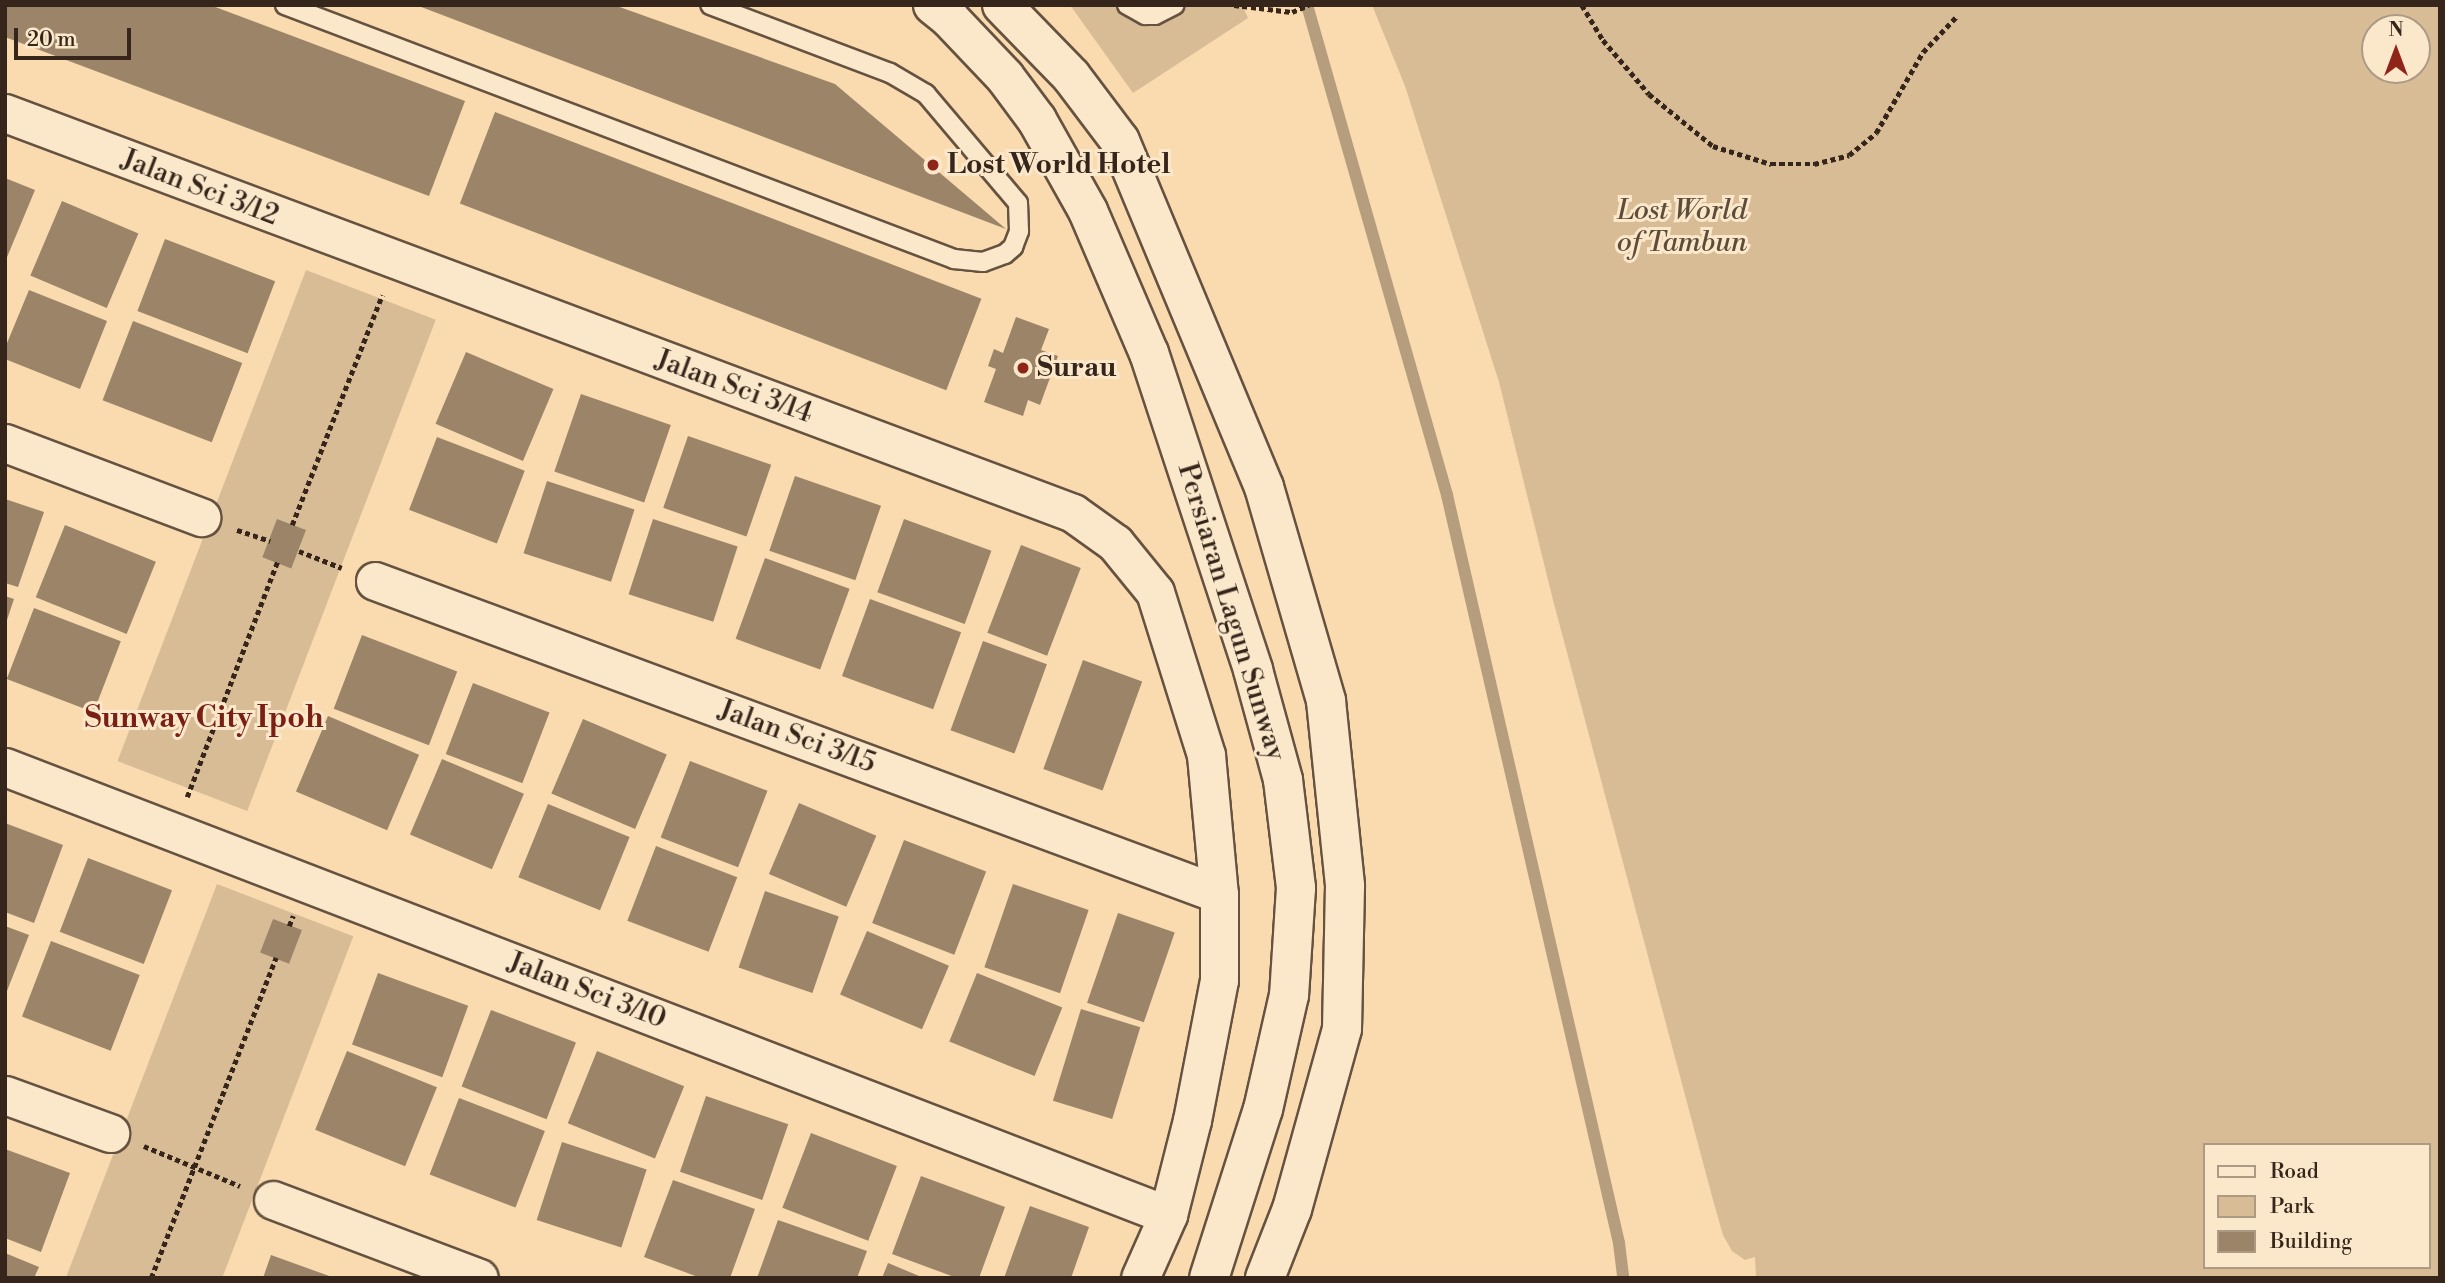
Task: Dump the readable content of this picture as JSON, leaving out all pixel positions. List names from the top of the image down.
{
  "streets": {
    "main road": ["Persiaran Lagun Sunway"],
    "street": [
      "Jalan Sci 3/12",
      "Jalan Sci 3/14",
      "Jalan Sci 3/15",
      "Jalan Sci 3/10"
    ]
  },
  "crossings": [
    ["Jalan Sci 3/12", "Jalan Sci 3/14"],
    ["Jalan Sci 3/14", "Jalan Sci 3/15"],
    ["Jalan Sci 3/14", "Jalan Sci 3/10"]
  ],
  "districts": ["Sunway City Ipoh"],
  "parks": ["Lost World of Tambun"],
  "places": ["Lost World Hotel", "Surau"],
  "legend": ["Road", "Park", "Building"],
  "scale_bar": "20 m",
  "north": "top"
}
